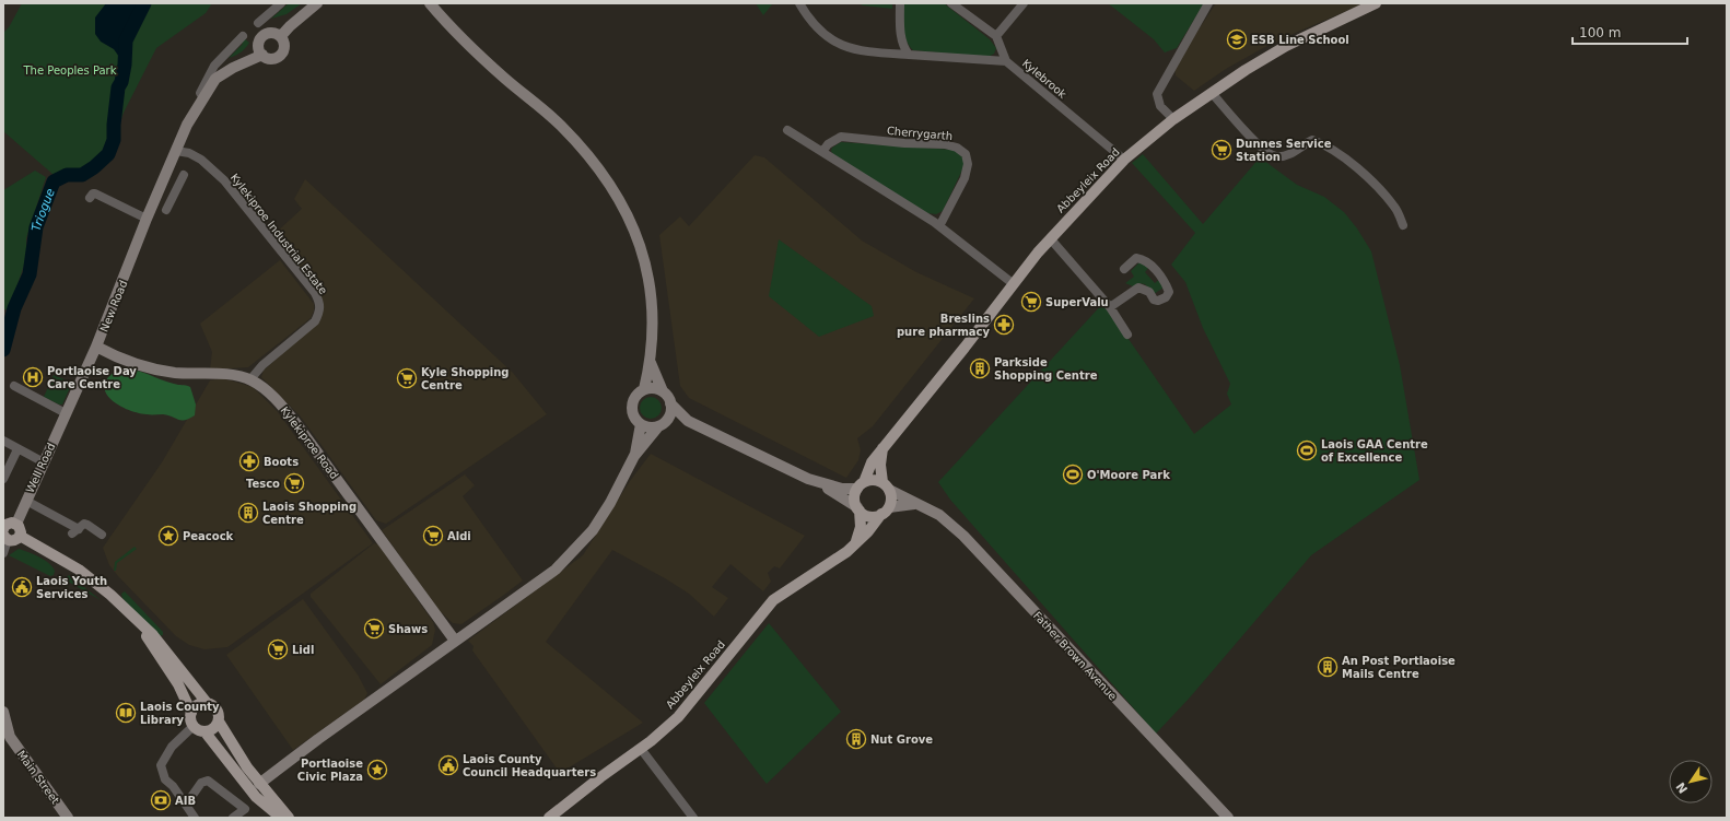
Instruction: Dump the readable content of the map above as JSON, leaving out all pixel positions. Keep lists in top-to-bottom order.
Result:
{
  "streets": {
    "main road": [
      "Abbeyleix Road",
      "New Road",
      "Kylekiproe Road",
      "Well Road",
      "Father Brown Avenue",
      "Main Street"
    ],
    "street": ["Kylebrook", "Cherrygarth", "Kylekiproe Industrial Estate"]
  },
  "crossings": [
    ["Kylebrook", "Abbeyleix Road"],
    ["Abbeyleix Road", "Father Brown Avenue"],
    ["Kylekiproe Industrial Estate", "New Road"],
    ["Kylekiproe Industrial Estate", "Kylekiproe Road"],
    ["New Road", "Kylekiproe Road"],
    ["New Road", "Well Road"]
  ],
  "water": ["Triogue"],
  "parks": ["The Peoples Park"],
  "places": {
    "school or university": ["ESB Line School"],
    "supermarket": [
      "Dunnes Service Station",
      "SuperValu",
      "Kyle Shopping Centre",
      "Tesco",
      "Aldi",
      "Shaws",
      "Lidl"
    ],
    "pharmacy": ["Breslins pure pharmacy", "Boots"],
    "building": [
      "Parkside Shopping Centre",
      "Laois Shopping Centre",
      "An Post Portlaoise Mails Centre",
      "Nut Grove"
    ],
    "hospital": ["Portlaoise Day Care Centre"],
    "sports": ["Laois GAA Centre of Excellence", "O'Moore Park"],
    "place": ["Peacock", "Portlaoise Civic Plaza"],
    "public building": ["Laois Youth Services", "Laois County Council Headquarters"],
    "library": ["Laois County Library"],
    "bank": ["AIB"]
  },
  "scale_bar": "100 m",
  "north": "bottom left"
}
